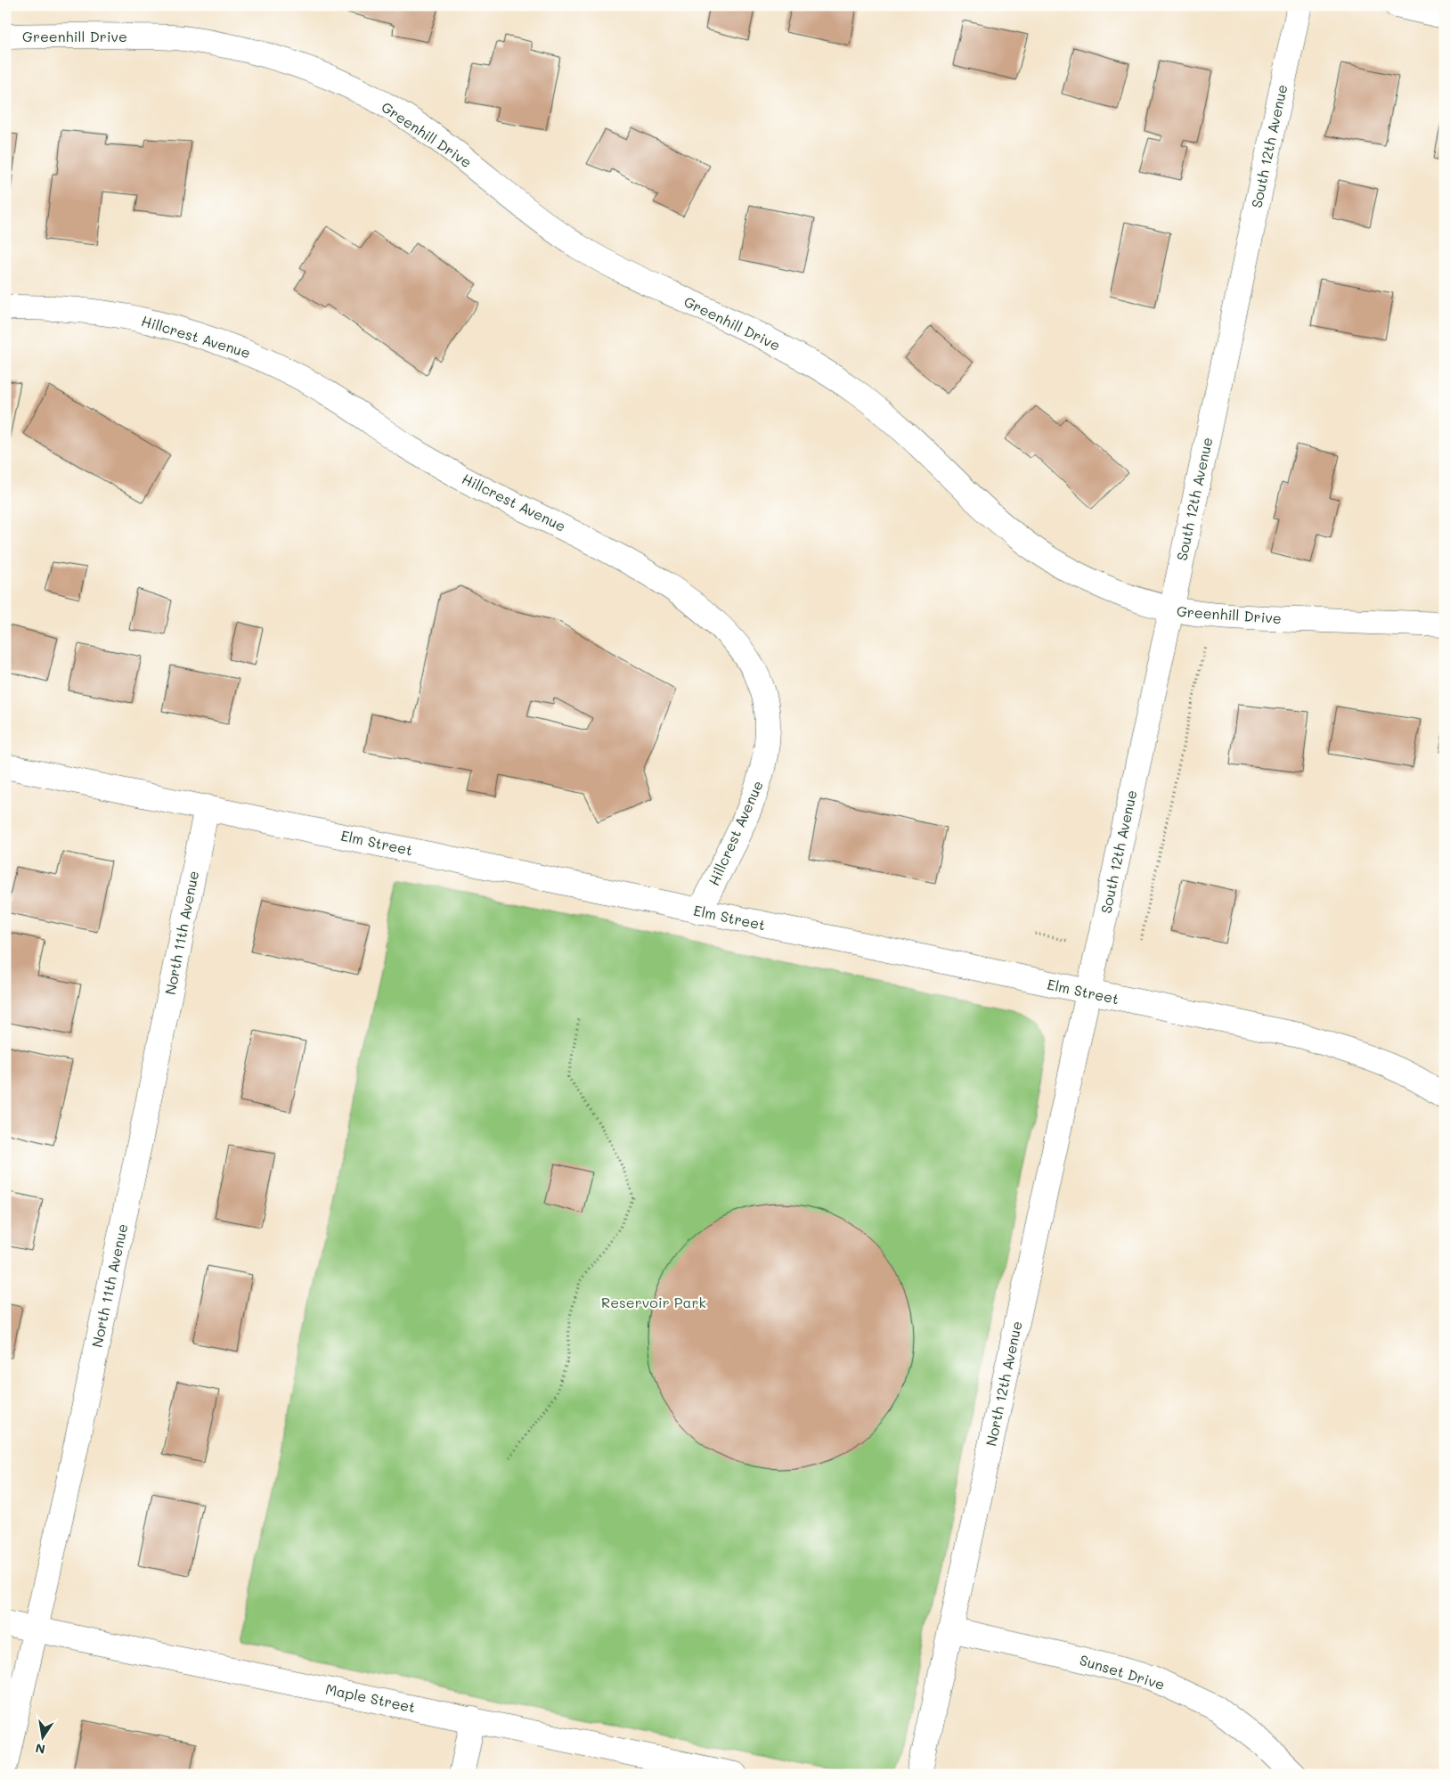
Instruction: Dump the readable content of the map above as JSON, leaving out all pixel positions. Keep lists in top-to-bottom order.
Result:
{
  "streets": {
    "street": [
      "Greenhill Drive",
      "South 12th Avenue",
      "Hillcrest Avenue",
      "Elm Street",
      "North 11th Avenue",
      "North 12th Avenue",
      "Sunset Drive",
      "Maple Street"
    ]
  },
  "crossings": [
    ["Greenhill Drive", "South 12th Avenue"],
    ["South 12th Avenue", "Elm Street"],
    ["South 12th Avenue", "North 12th Avenue"],
    ["Hillcrest Avenue", "Elm Street"],
    ["Elm Street", "North 11th Avenue"],
    ["Elm Street", "North 12th Avenue"],
    ["North 11th Avenue", "Maple Street"],
    ["North 12th Avenue", "Sunset Drive"]
  ],
  "parks": ["Reservoir Park"],
  "north": "bottom"
}
